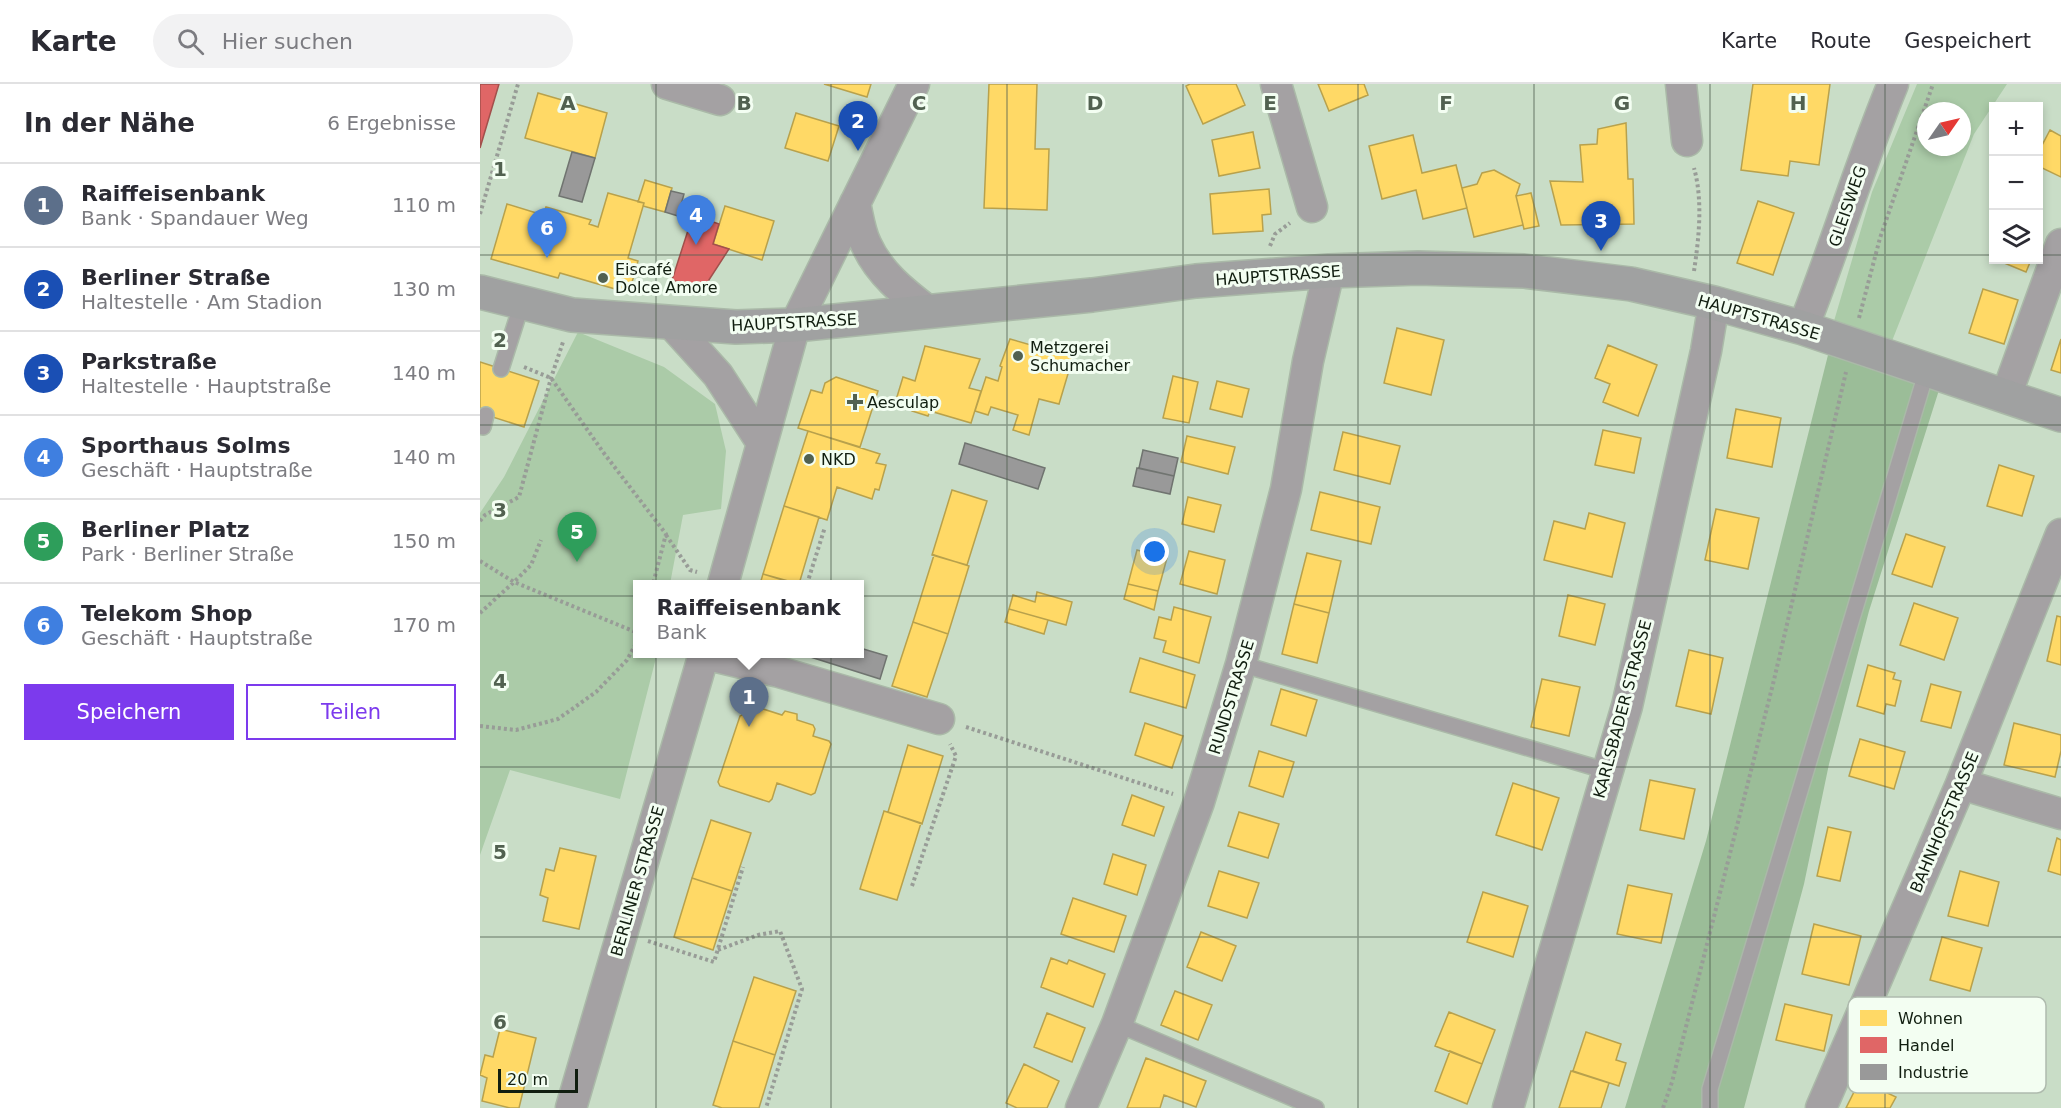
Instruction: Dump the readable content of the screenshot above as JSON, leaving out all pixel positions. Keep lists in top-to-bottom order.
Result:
{
  "streets": {
    "main road": ["HAUPTSTRASSE"],
    "street": [
      "GLEISWEG",
      "RUNDSTRASSE",
      "KARLSBADER STRASSE",
      "BAHNHOFSTRASSE",
      "BERLINER STRASSE"
    ]
  },
  "crossings": [
    ["GLEISWEG", "HAUPTSTRASSE"],
    ["HAUPTSTRASSE", "RUNDSTRASSE"],
    ["HAUPTSTRASSE", "KARLSBADER STRASSE"]
  ],
  "places": {
    "other": ["Eiscafé Dolce Amore", "Metzgerei Schumacher", "NKD"],
    "health": ["Aesculap"]
  },
  "legend": ["Wohnen", "Handel", "Industrie"],
  "scale_bar": "20 m",
  "north": "top right",
  "page": {
    "header": "Karte",
    "search": "Hier suchen",
    "nav": ["Karte", "Route", "Gespeichert"],
    "heading": ["In der Nähe", "6 Ergebnisse"],
    "pins": [
      "2",
      "4",
      "3",
      "6",
      "5",
      "1"
    ],
    "map_buttons": ["+", "−"],
    "list": [
      {
        "mark": "1",
        "name": "Raiffeisenbank",
        "note": "Bank · Spandauer Weg",
        "value": "110 m"
      },
      {
        "mark": "2",
        "name": "Berliner Straße",
        "note": "Haltestelle · Am Stadion",
        "value": "130 m"
      },
      {
        "mark": "3",
        "name": "Parkstraße",
        "note": "Haltestelle · Hauptstraße",
        "value": "140 m"
      },
      {
        "mark": "4",
        "name": "Sporthaus Solms",
        "note": "Geschäft · Hauptstraße",
        "value": "140 m"
      },
      {
        "mark": "5",
        "name": "Berliner Platz",
        "note": "Park · Berliner Straße",
        "value": "150 m"
      },
      {
        "mark": "6",
        "name": "Telekom Shop",
        "note": "Geschäft · Hauptstraße",
        "value": "170 m"
      }
    ],
    "popup": ["Raiffeisenbank", "Bank"],
    "buttons": ["Speichern", "Teilen"],
    "scale": "20 m"
  },
  "grid": {
    "columns": [
      "A",
      "B",
      "C",
      "D",
      "E",
      "F",
      "G",
      "H"
    ],
    "rows": [
      "1",
      "2",
      "3",
      "4",
      "5",
      "6"
    ]
  }
}
